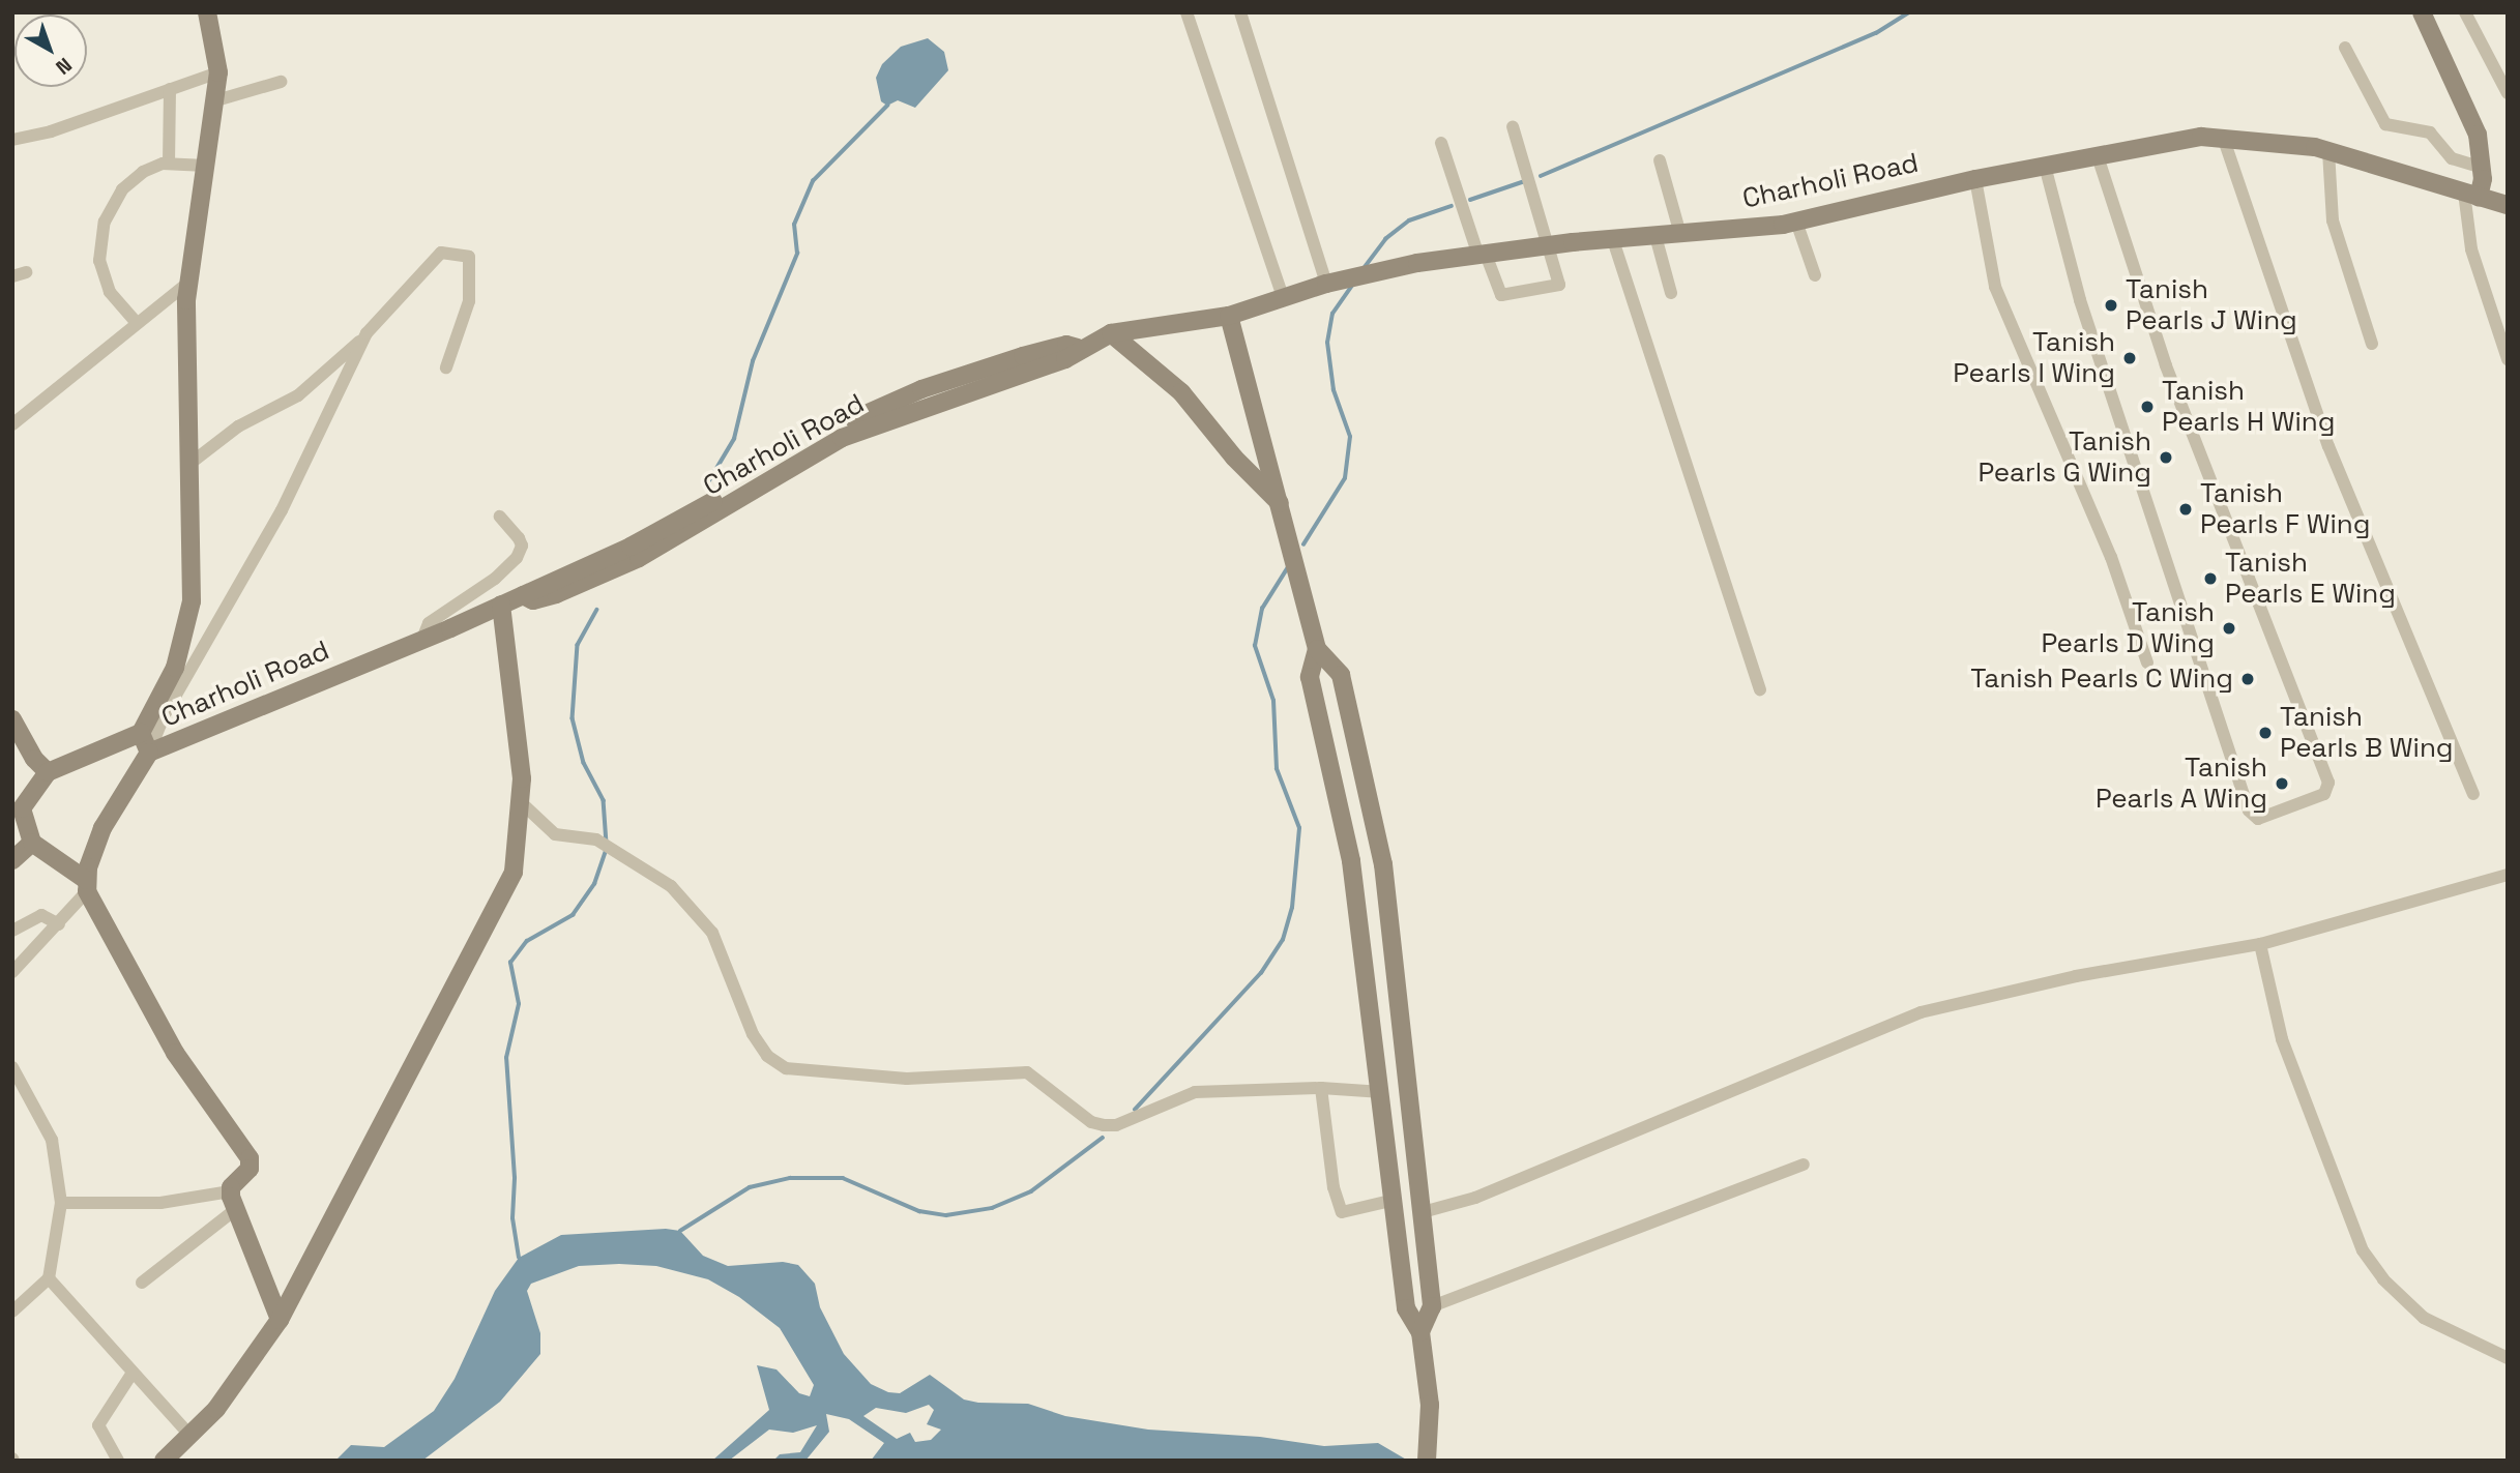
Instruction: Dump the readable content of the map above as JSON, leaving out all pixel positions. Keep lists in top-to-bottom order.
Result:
{
  "streets": {
    "street": ["Charholi Road"]
  },
  "places": [
    "Tanish Pearls J Wing",
    "Tanish Pearls I Wing",
    "Tanish Pearls H Wing",
    "Tanish Pearls G Wing",
    "Tanish Pearls F Wing",
    "Tanish Pearls E Wing",
    "Tanish Pearls D Wing",
    "Tanish Pearls C Wing",
    "Tanish Pearls B Wing",
    "Tanish Pearls A Wing"
  ],
  "north": "bottom right"
}
